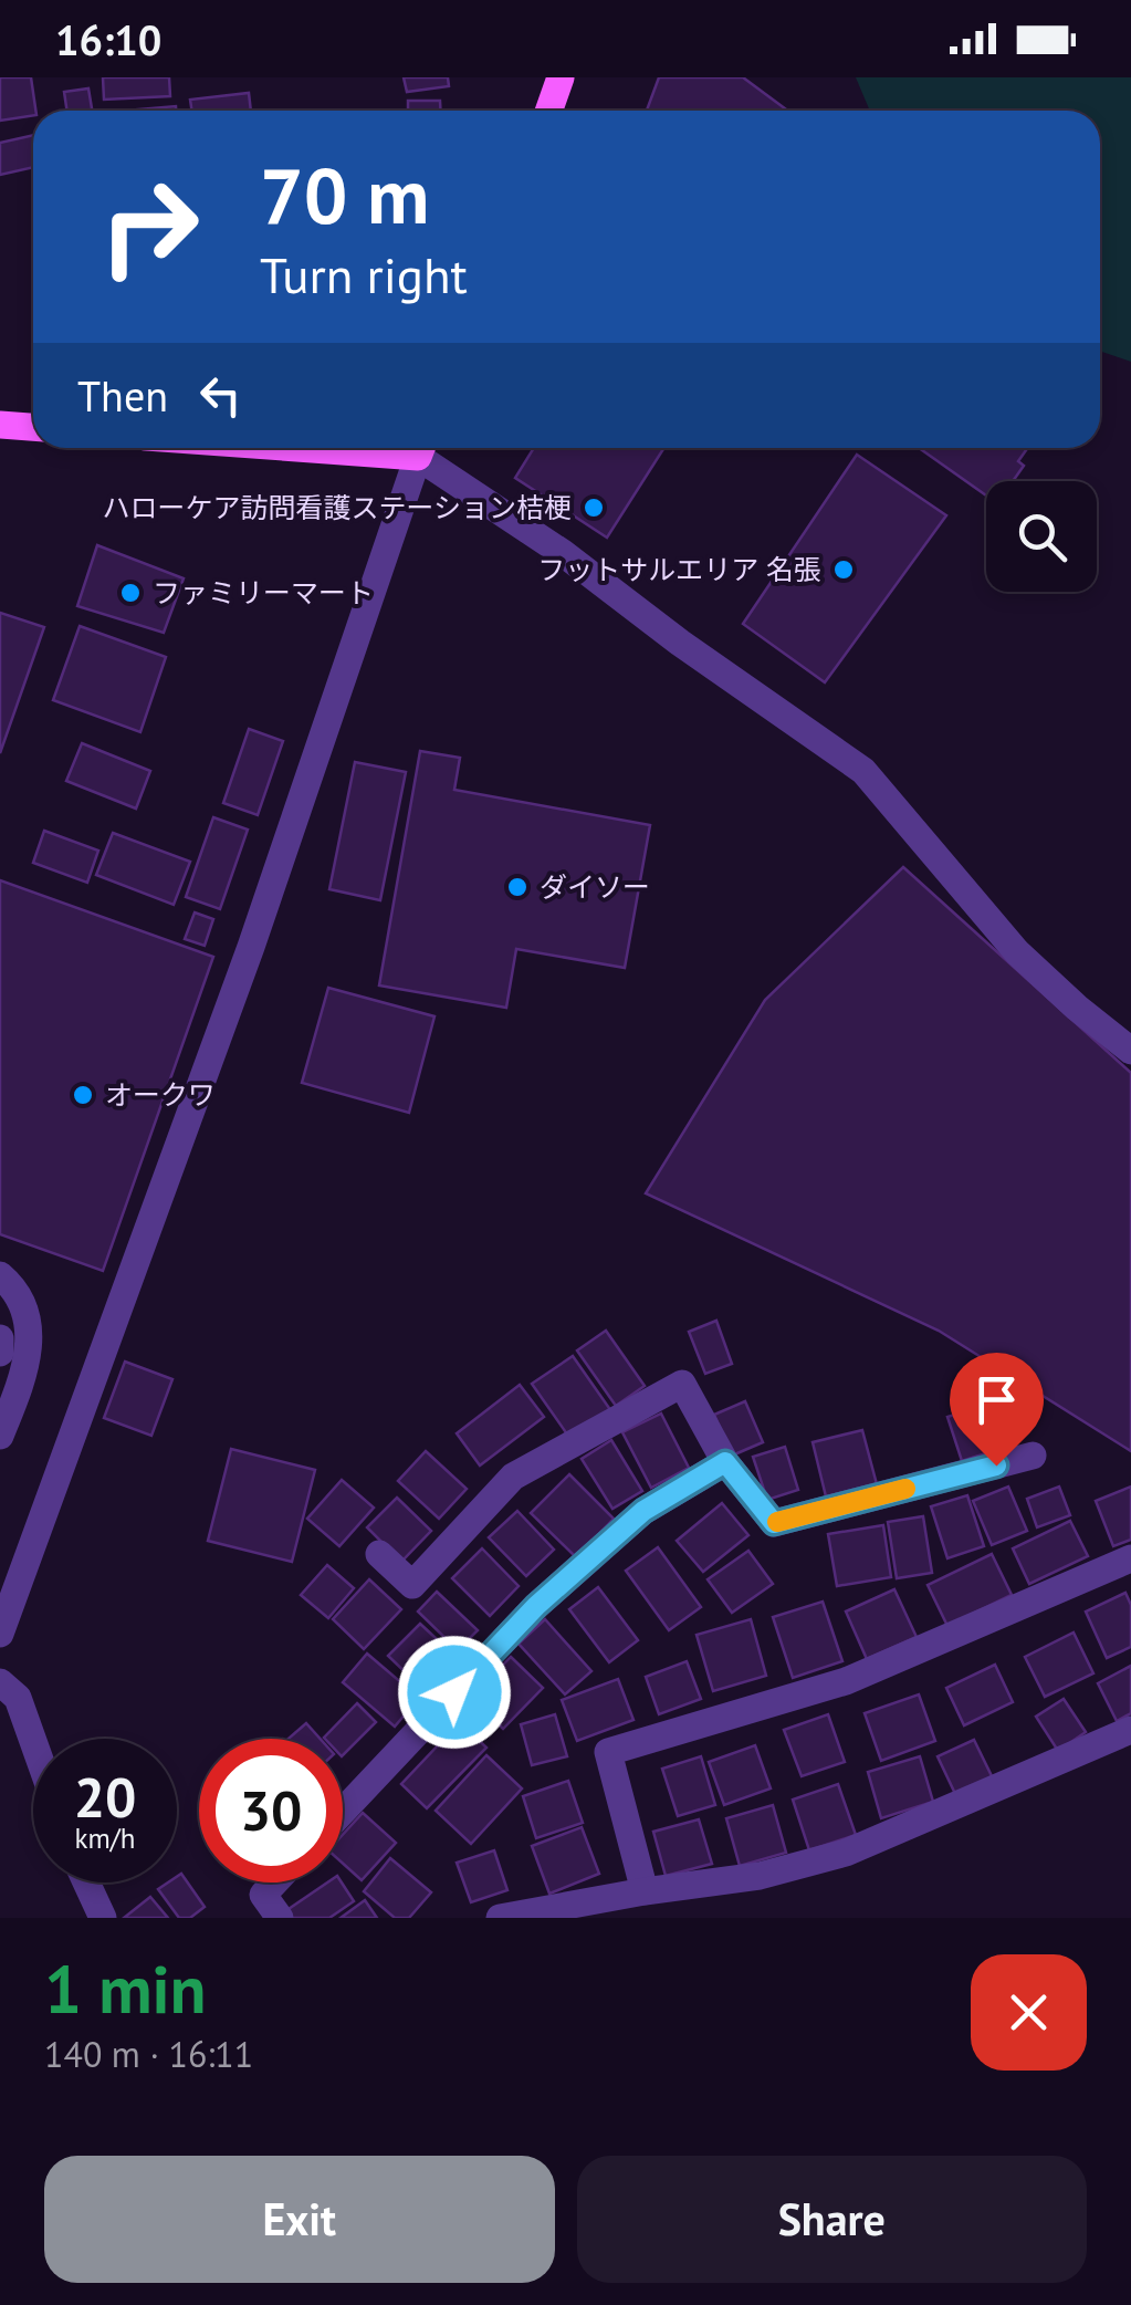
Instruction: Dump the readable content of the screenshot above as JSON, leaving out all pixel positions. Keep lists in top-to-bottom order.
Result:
{
  "places": [
    "ハローケア訪問看護ステーション桔梗",
    "フットサルエリア 名張",
    "ファミリーマート",
    "ダイソー",
    "オークワ"
  ],
  "page": {
    "status": "16:10",
    "turn": ["70 m", "Turn right"],
    "then": "Then",
    "speed": "20 km/h",
    "limit": "30",
    "heading": ["1 min", "140 m · 16:11"],
    "buttons": ["Exit", "Share"]
  }
}
